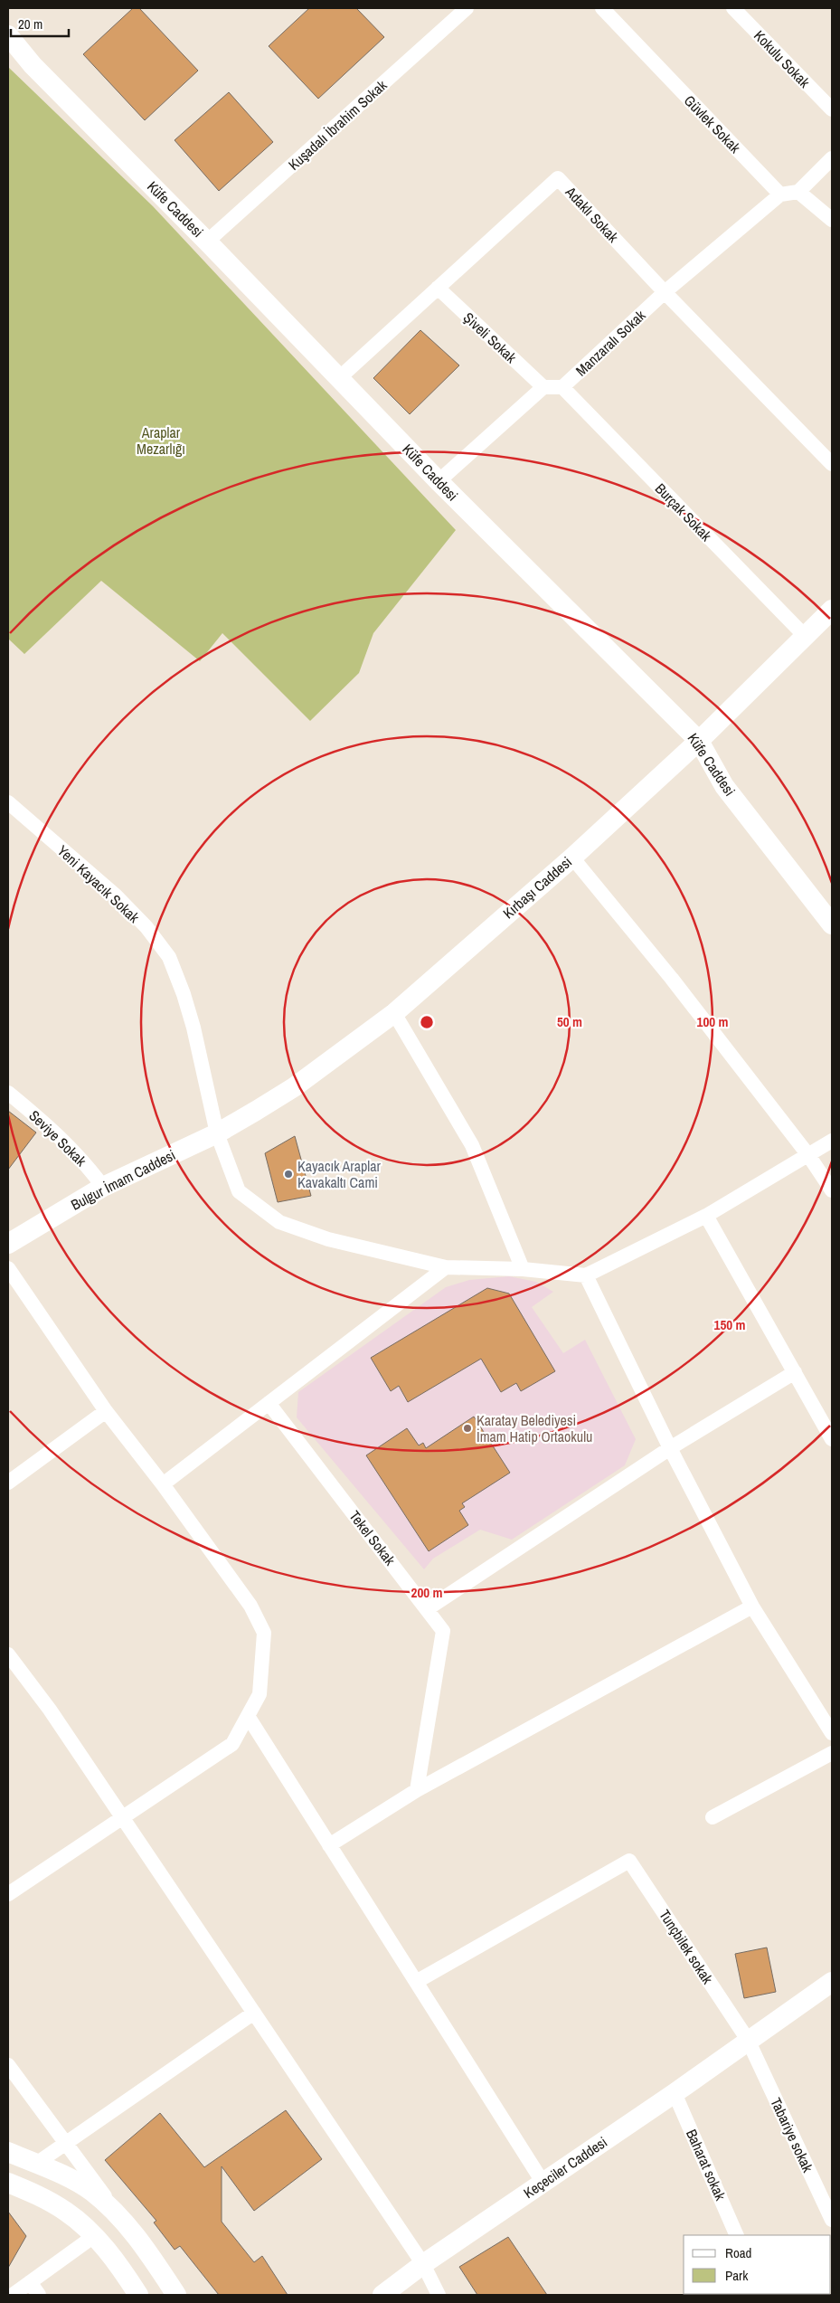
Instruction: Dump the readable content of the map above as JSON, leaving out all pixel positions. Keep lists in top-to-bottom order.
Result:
{
  "streets": {
    "street": [
      "Kokulu Sokak",
      "Güvlek Sokak",
      "Kuşadalı İbrahim Sokak",
      "Küfe Caddesi",
      "Adaklı Sokak",
      "Şiveli Sokak",
      "Manzaralı Sokak",
      "Burçak Sokak",
      "Yeni Kayacık Sokak",
      "Kırbaşı Caddesi",
      "Seviye Sokak",
      "Bulgur İmam Caddesi",
      "Tekel Sokak",
      "Tunçbilek sokak",
      "Tabariye sokak",
      "Baharat sokak",
      "Keçeciler Caddesi"
    ]
  },
  "crossings": [
    ["Güvlek Sokak", "Manzaralı Sokak"],
    ["Kuşadalı İbrahim Sokak", "Küfe Caddesi"],
    ["Küfe Caddesi", "Adaklı Sokak"],
    ["Küfe Caddesi", "Kırbaşı Caddesi"],
    ["Adaklı Sokak", "Şiveli Sokak"],
    ["Adaklı Sokak", "Manzaralı Sokak"],
    ["Şiveli Sokak", "Manzaralı Sokak"],
    ["Manzaralı Sokak", "Burçak Sokak"],
    ["Burçak Sokak", "Kırbaşı Caddesi"],
    ["Yeni Kayacık Sokak", "Kırbaşı Caddesi"],
    ["Yeni Kayacık Sokak", "Bulgur İmam Caddesi"],
    ["Kırbaşı Caddesi", "Bulgur İmam Caddesi"],
    ["Seviye Sokak", "Bulgur İmam Caddesi"],
    ["Tunçbilek sokak", "Tabariye sokak"],
    ["Tunçbilek sokak", "Keçeciler Caddesi"],
    ["Tabariye sokak", "Keçeciler Caddesi"],
    ["Baharat sokak", "Keçeciler Caddesi"]
  ],
  "parks": ["Araplar Mezarlığı"],
  "places": ["Kayacık Araplar Kavakaltı Cami", "Karatay Belediyesi İmam Hatip Ortaokulu"],
  "legend": ["Road", "Park"],
  "scale_bar": "20 m",
  "rings": [
    "50 m",
    "100 m",
    "150 m",
    "200 m"
  ]
}
